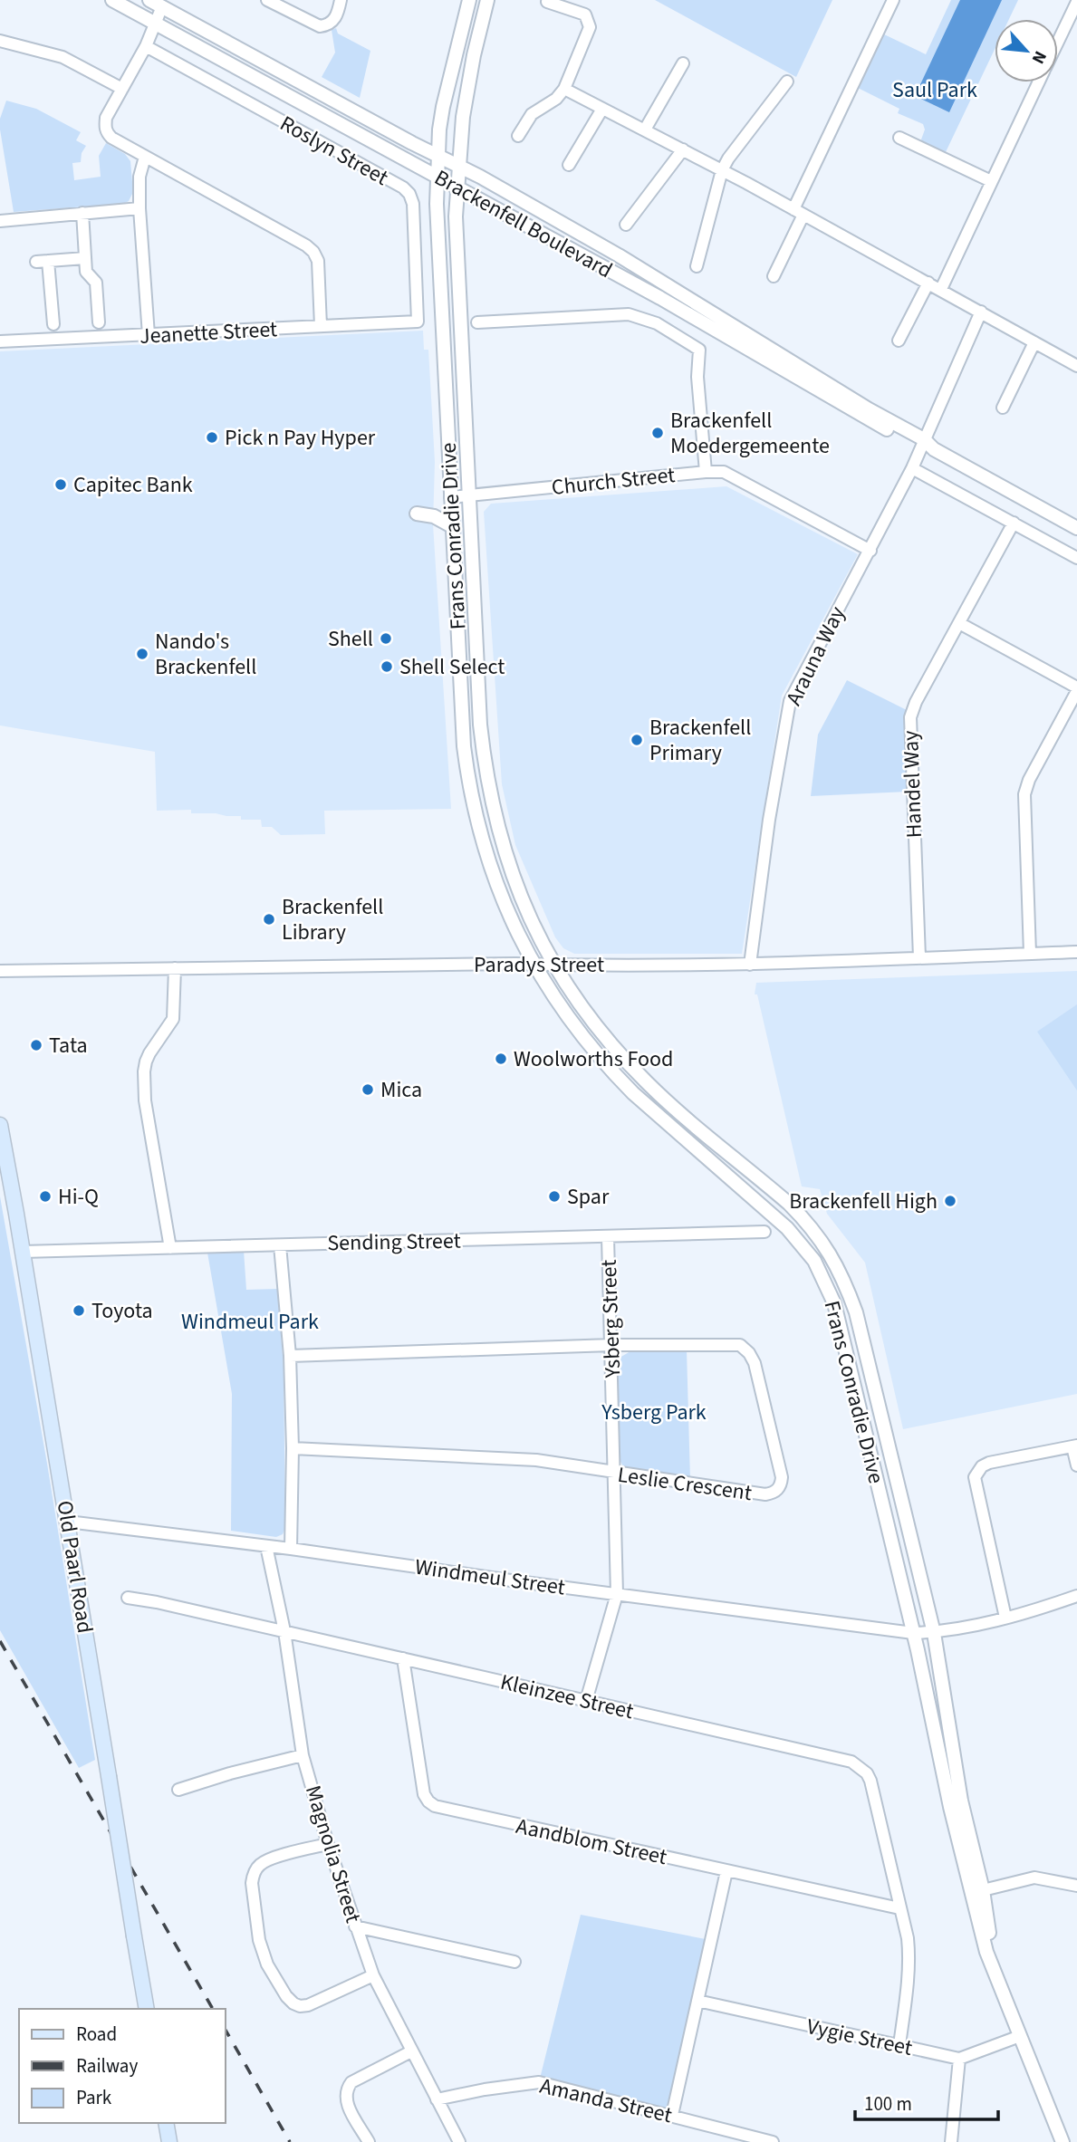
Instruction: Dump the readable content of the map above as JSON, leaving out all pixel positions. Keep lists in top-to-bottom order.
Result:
{
  "streets": {
    "main road": ["Old Paarl Road"],
    "street": [
      "Roslyn Street",
      "Brackenfell Boulevard",
      "Jeanette Street",
      "Church Street",
      "Frans Conradie Drive",
      "Arauna Way",
      "Handel Way",
      "Paradys Street",
      "Sending Street",
      "Ysberg Street",
      "Leslie Crescent",
      "Windmeul Street",
      "Kleinzee Street",
      "Aandblom Street",
      "Magnolia Street",
      "Vygie Street",
      "Amanda Street"
    ]
  },
  "crossings": [
    ["Roslyn Street", "Jeanette Street"],
    ["Brackenfell Boulevard", "Frans Conradie Drive"],
    ["Brackenfell Boulevard", "Arauna Way"],
    ["Church Street", "Frans Conradie Drive"],
    ["Church Street", "Arauna Way"],
    ["Frans Conradie Drive", "Paradys Street"],
    ["Frans Conradie Drive", "Windmeul Street"],
    ["Arauna Way", "Paradys Street"],
    ["Handel Way", "Paradys Street"],
    ["Sending Street", "Ysberg Street"],
    ["Sending Street", "Old Paarl Road"],
    ["Ysberg Street", "Leslie Crescent"],
    ["Ysberg Street", "Windmeul Street"],
    ["Ysberg Street", "Kleinzee Street"],
    ["Old Paarl Road", "Windmeul Street"],
    ["Windmeul Street", "Magnolia Street"],
    ["Kleinzee Street", "Aandblom Street"],
    ["Kleinzee Street", "Magnolia Street"],
    ["Kleinzee Street", "Vygie Street"],
    ["Magnolia Street", "Amanda Street"]
  ],
  "parks": ["Saul Park", "Windmeul Park", "Ysberg Park"],
  "places": [
    "Brackenfell Moedergemeente",
    "Pick n Pay Hyper",
    "Capitec Bank",
    "Shell",
    "Nando's Brackenfell",
    "Shell Select",
    "Brackenfell Primary",
    "Brackenfell Library",
    "Tata",
    "Woolworths Food",
    "Mica",
    "Hi-Q",
    "Spar",
    "Brackenfell High",
    "Toyota"
  ],
  "legend": ["Road", "Railway", "Park"],
  "scale_bar": "100 m",
  "north": "bottom right"
}
